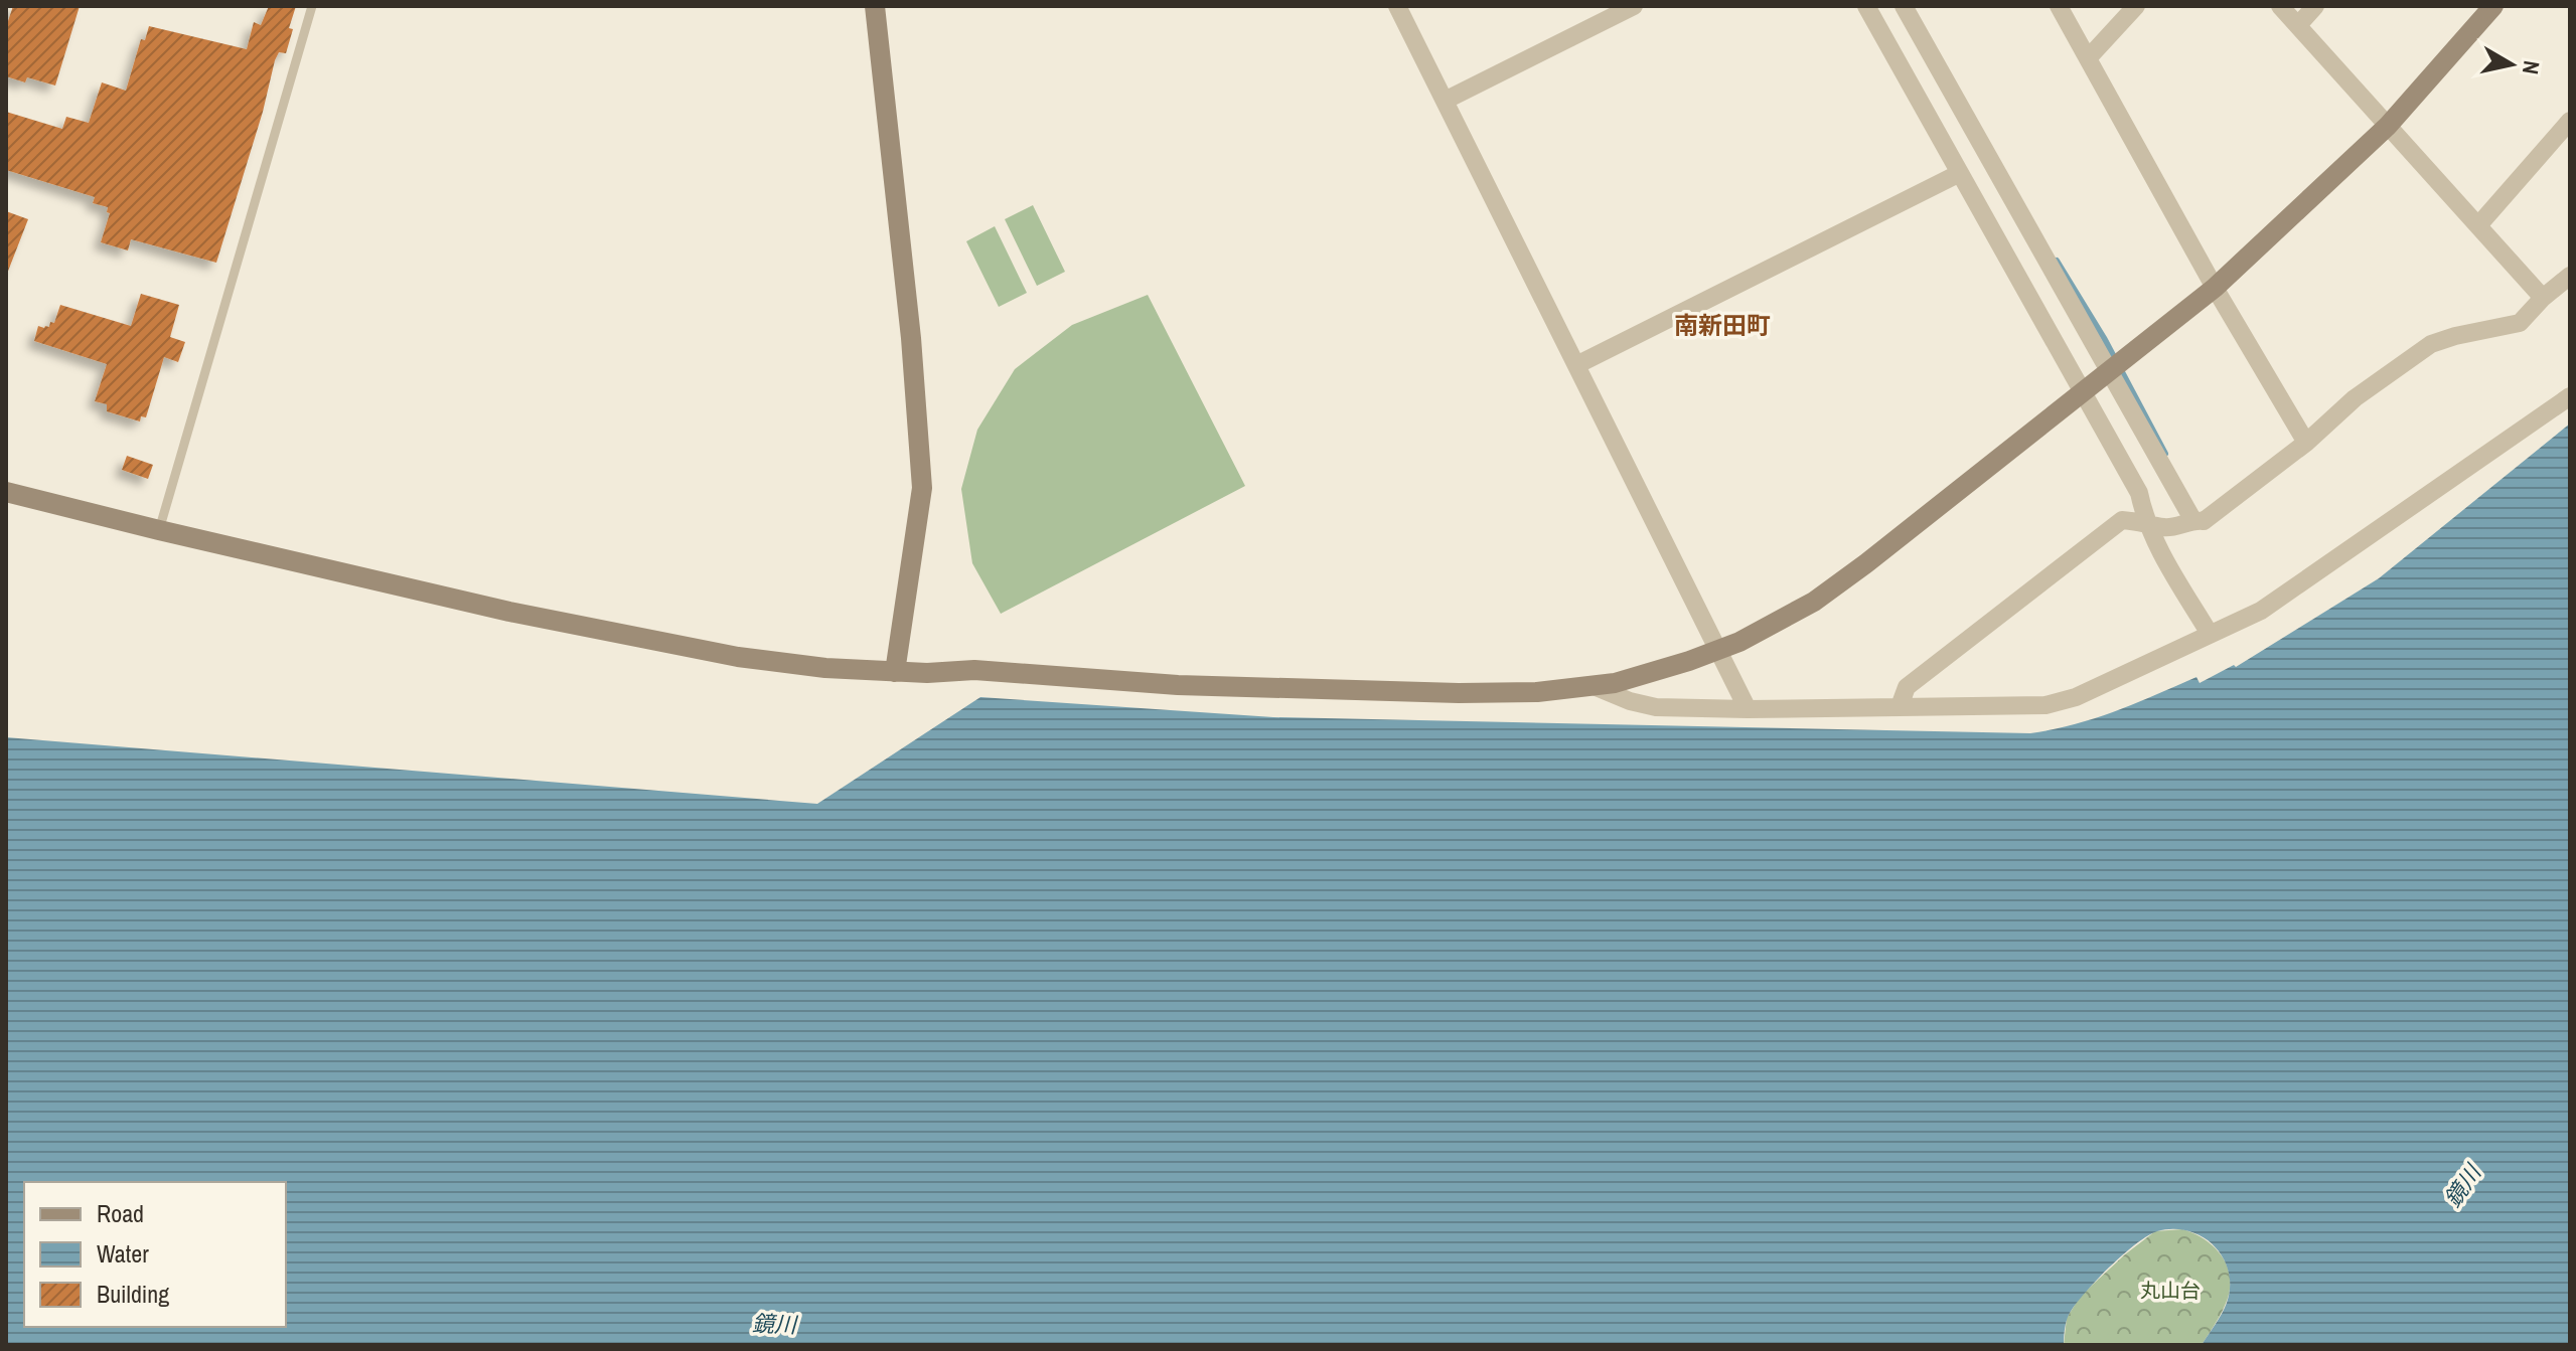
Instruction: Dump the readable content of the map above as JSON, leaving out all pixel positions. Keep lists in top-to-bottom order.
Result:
{
  "districts": ["南新田町"],
  "water": ["鏡川"],
  "parks": ["丸山台"],
  "legend": ["Road", "Water", "Building"],
  "north": "right"
}
